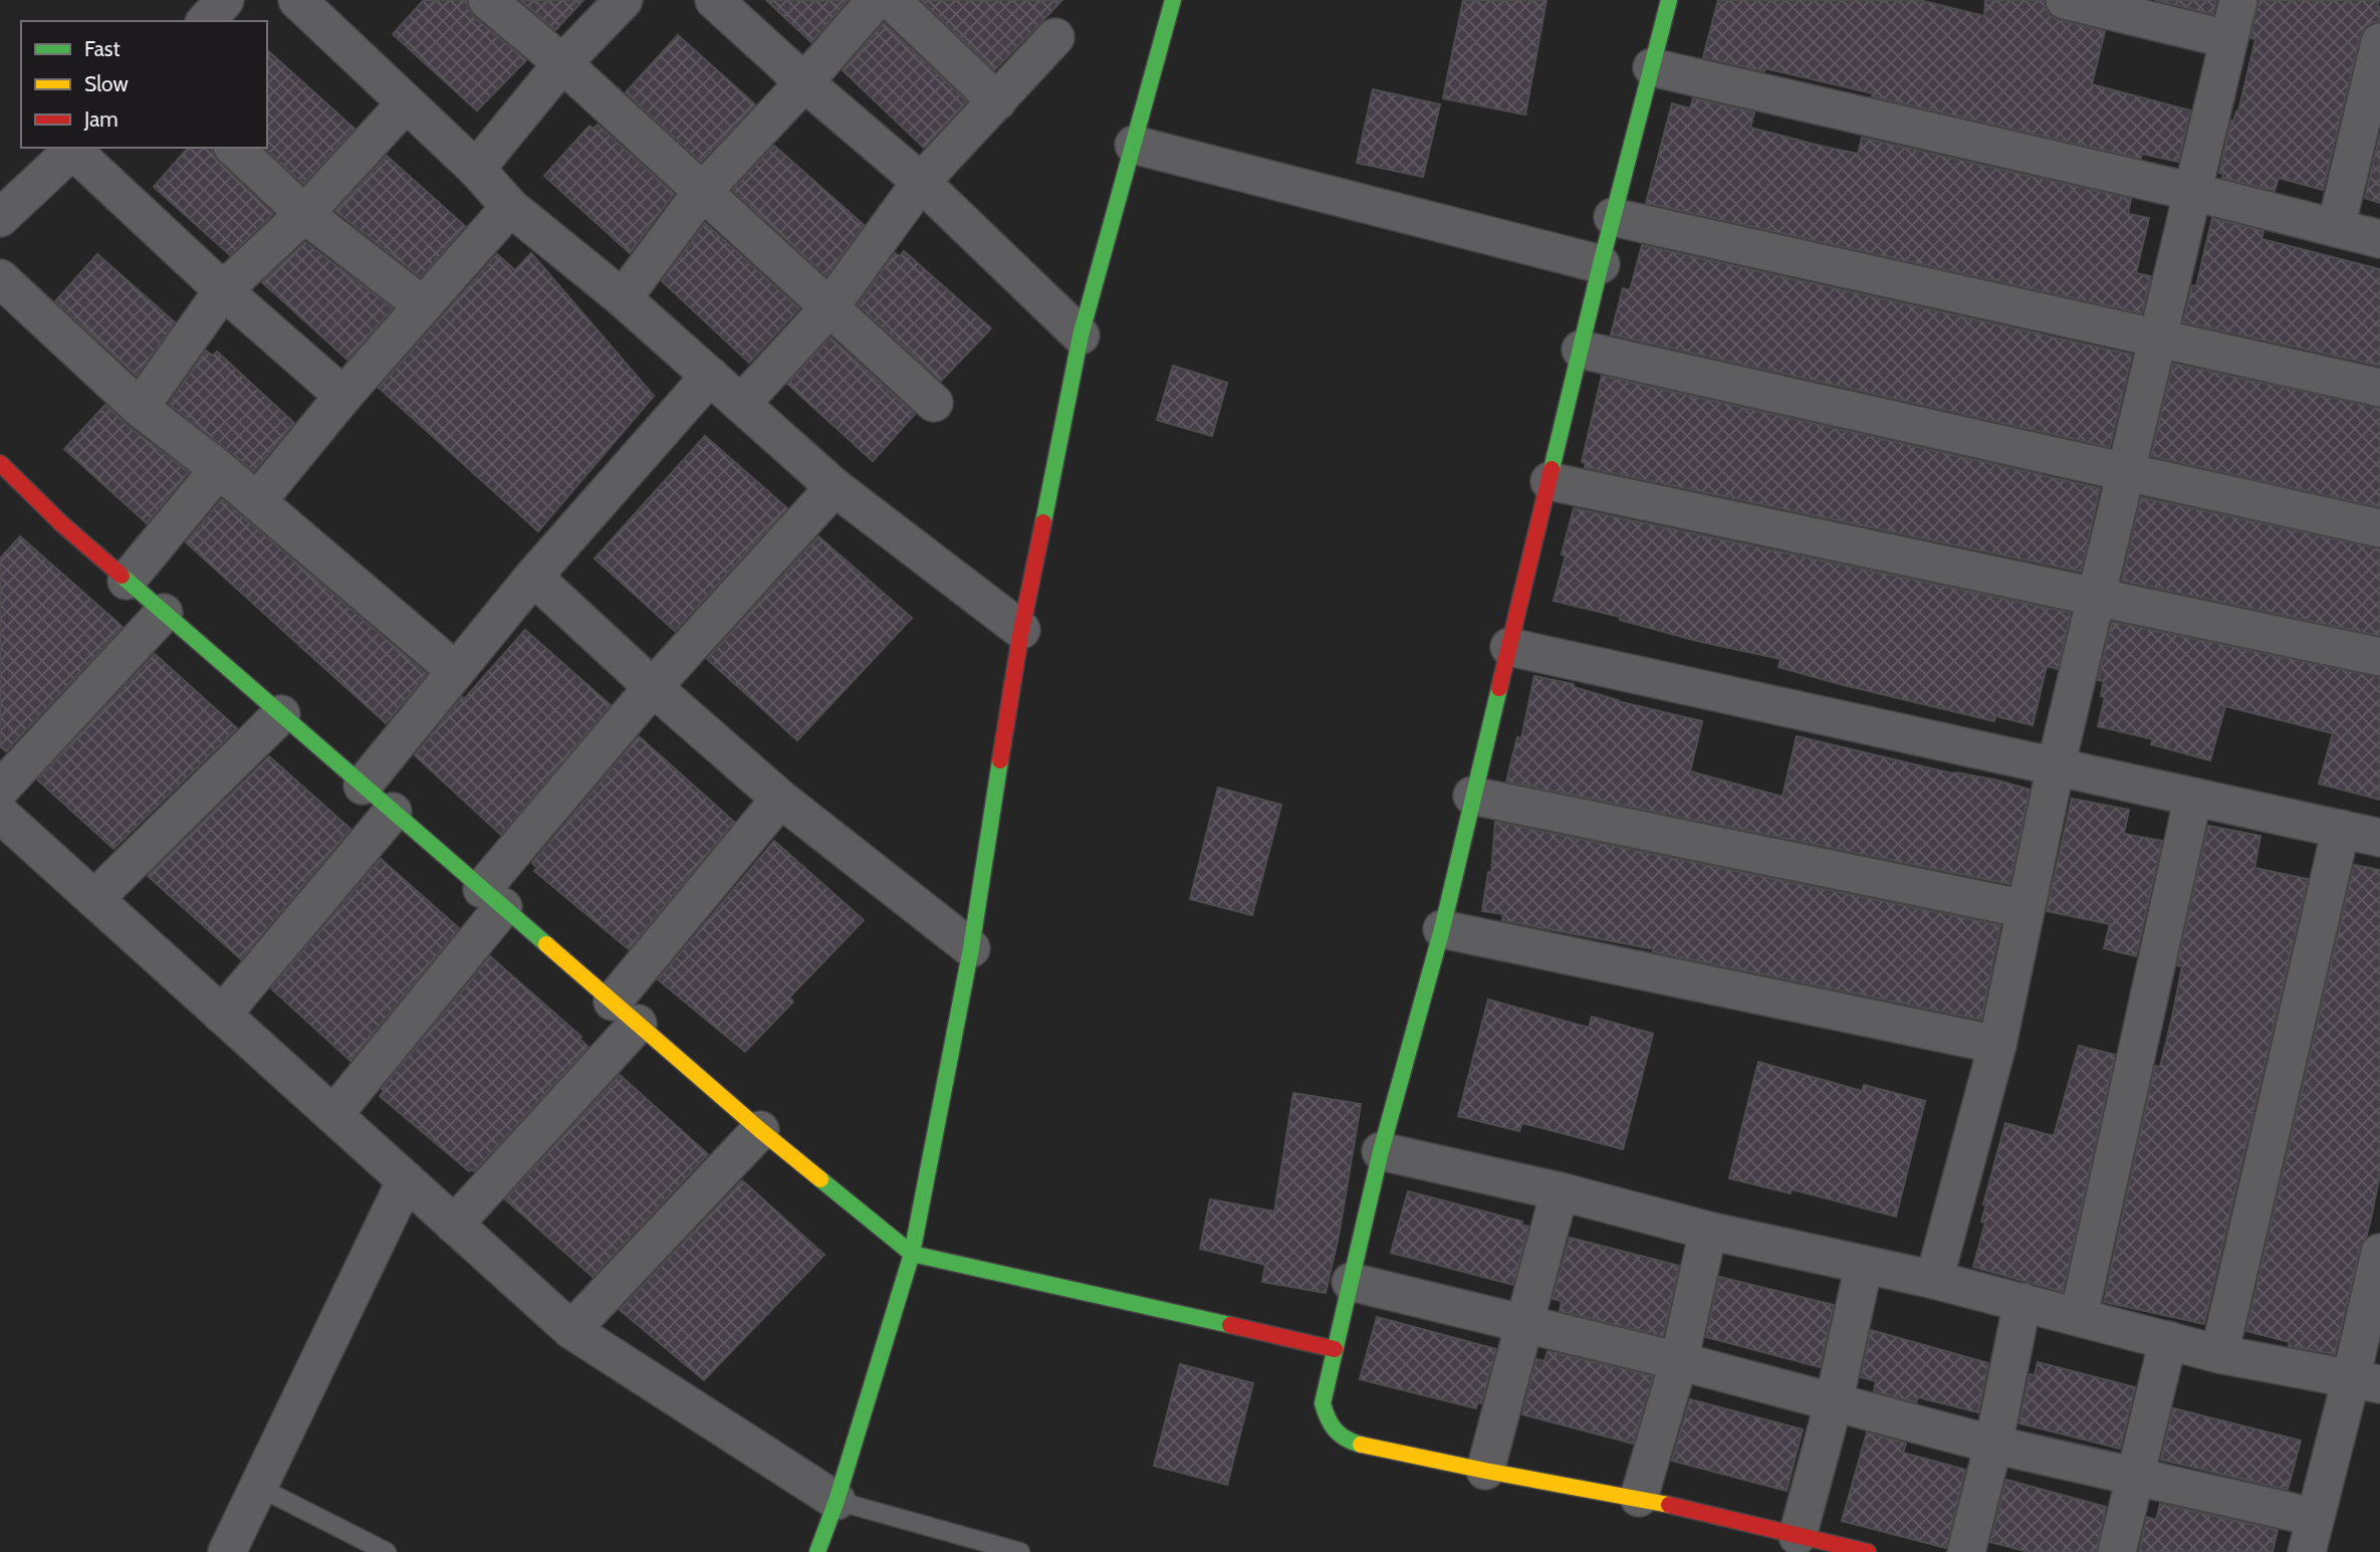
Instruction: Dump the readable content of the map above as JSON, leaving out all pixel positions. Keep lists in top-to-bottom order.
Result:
{
  "legend": ["Fast", "Slow", "Jam"]
}
